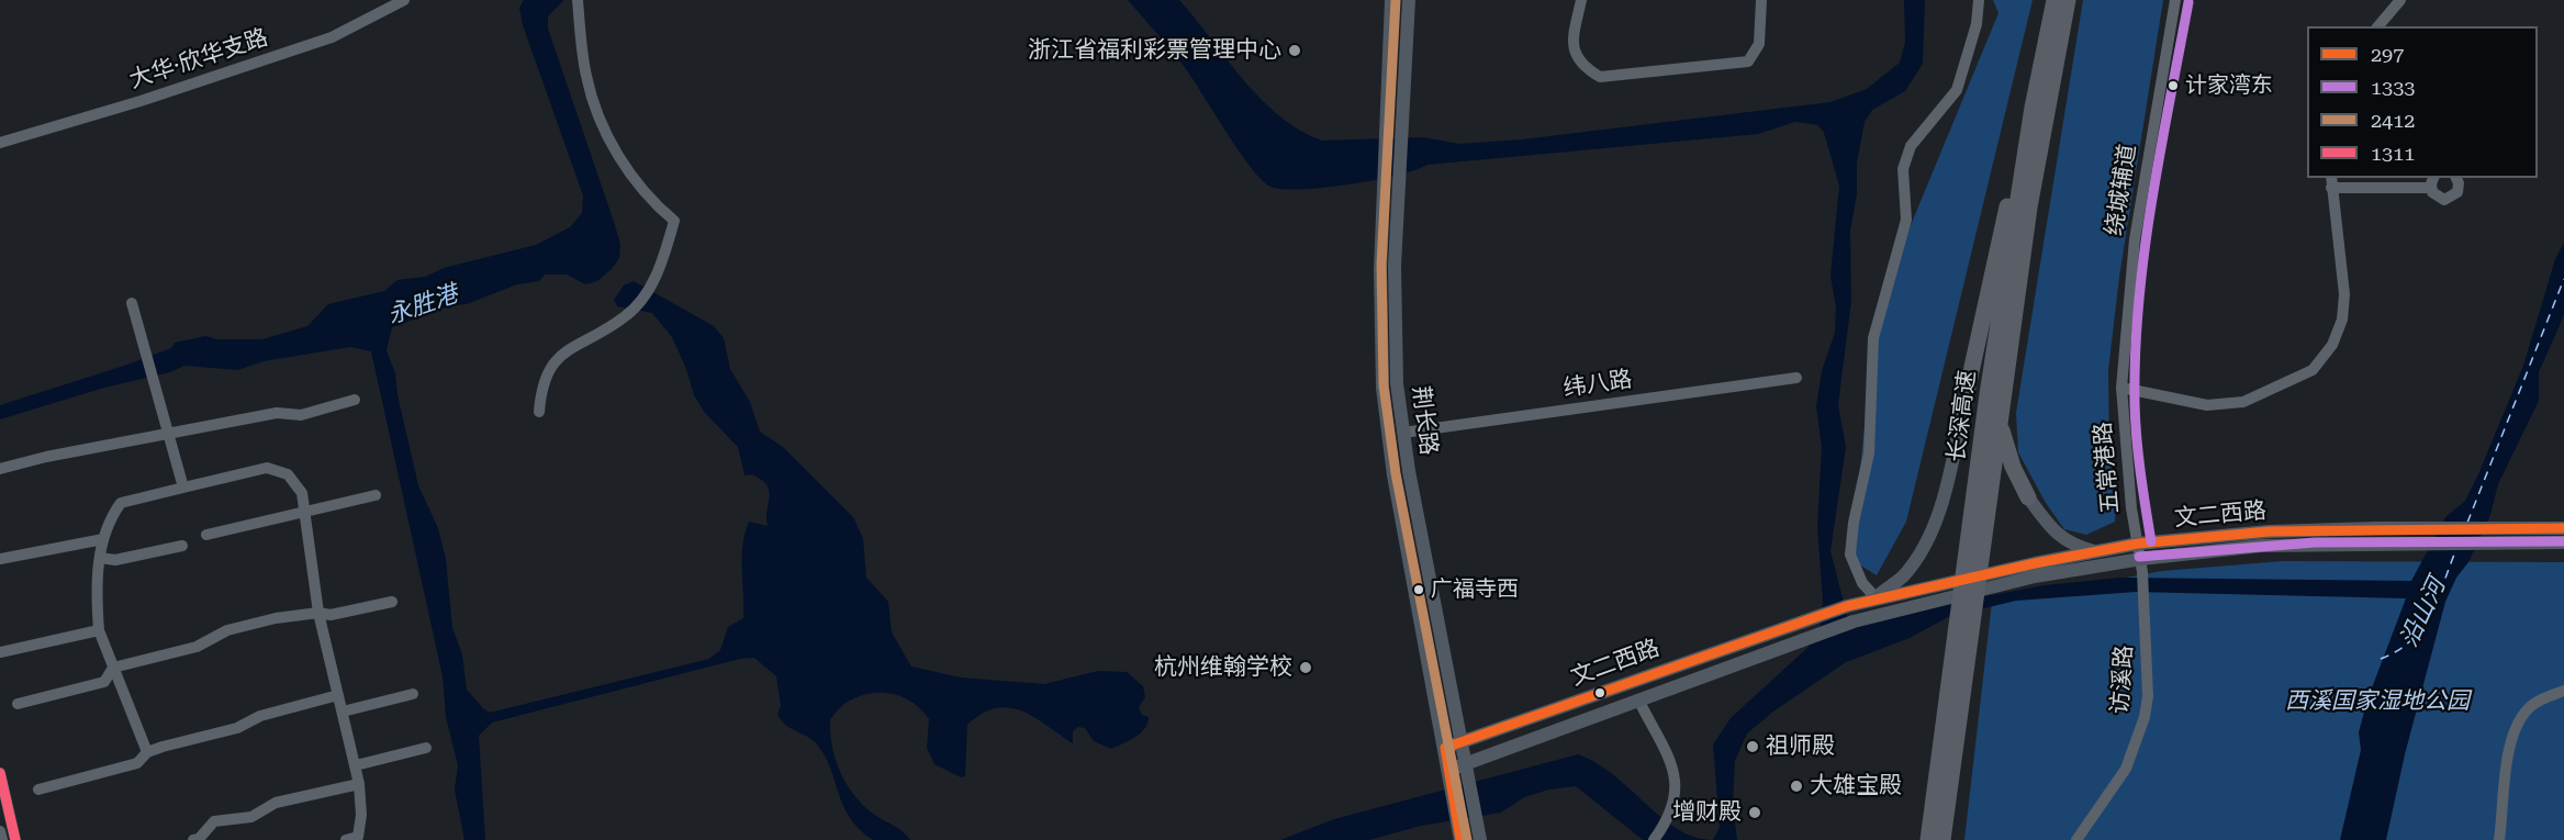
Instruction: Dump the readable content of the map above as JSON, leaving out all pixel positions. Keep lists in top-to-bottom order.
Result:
{
  "streets": {
    "highway": ["长深高速"],
    "main road": ["荆长路", "文二西路"],
    "street": [
      "大华·欣华支路",
      "绕城辅道",
      "纬八路",
      "五常港路",
      "访溪路"
    ]
  },
  "crossings": [
    ["绕城辅道", "五常港路"],
    ["纬八路", "荆长路"],
    ["荆长路", "文二西路"],
    ["五常港路", "文二西路"],
    ["五常港路", "访溪路"],
    ["文二西路", "访溪路"]
  ],
  "water": ["永胜港", "沿山河"],
  "parks": ["西溪国家湿地公园"],
  "places": [
    "浙江省福利彩票管理中心",
    "计家湾东",
    "广福寺西",
    "杭州维翰学校",
    "祖师殿",
    "大雄宝殿",
    "增财殿"
  ],
  "lines": [
    "transit line 2412",
    "transit line 1333",
    "transit line 297",
    "transit line 1311"
  ],
  "legend": [
    "297",
    "1333",
    "2412",
    "1311"
  ]
}
